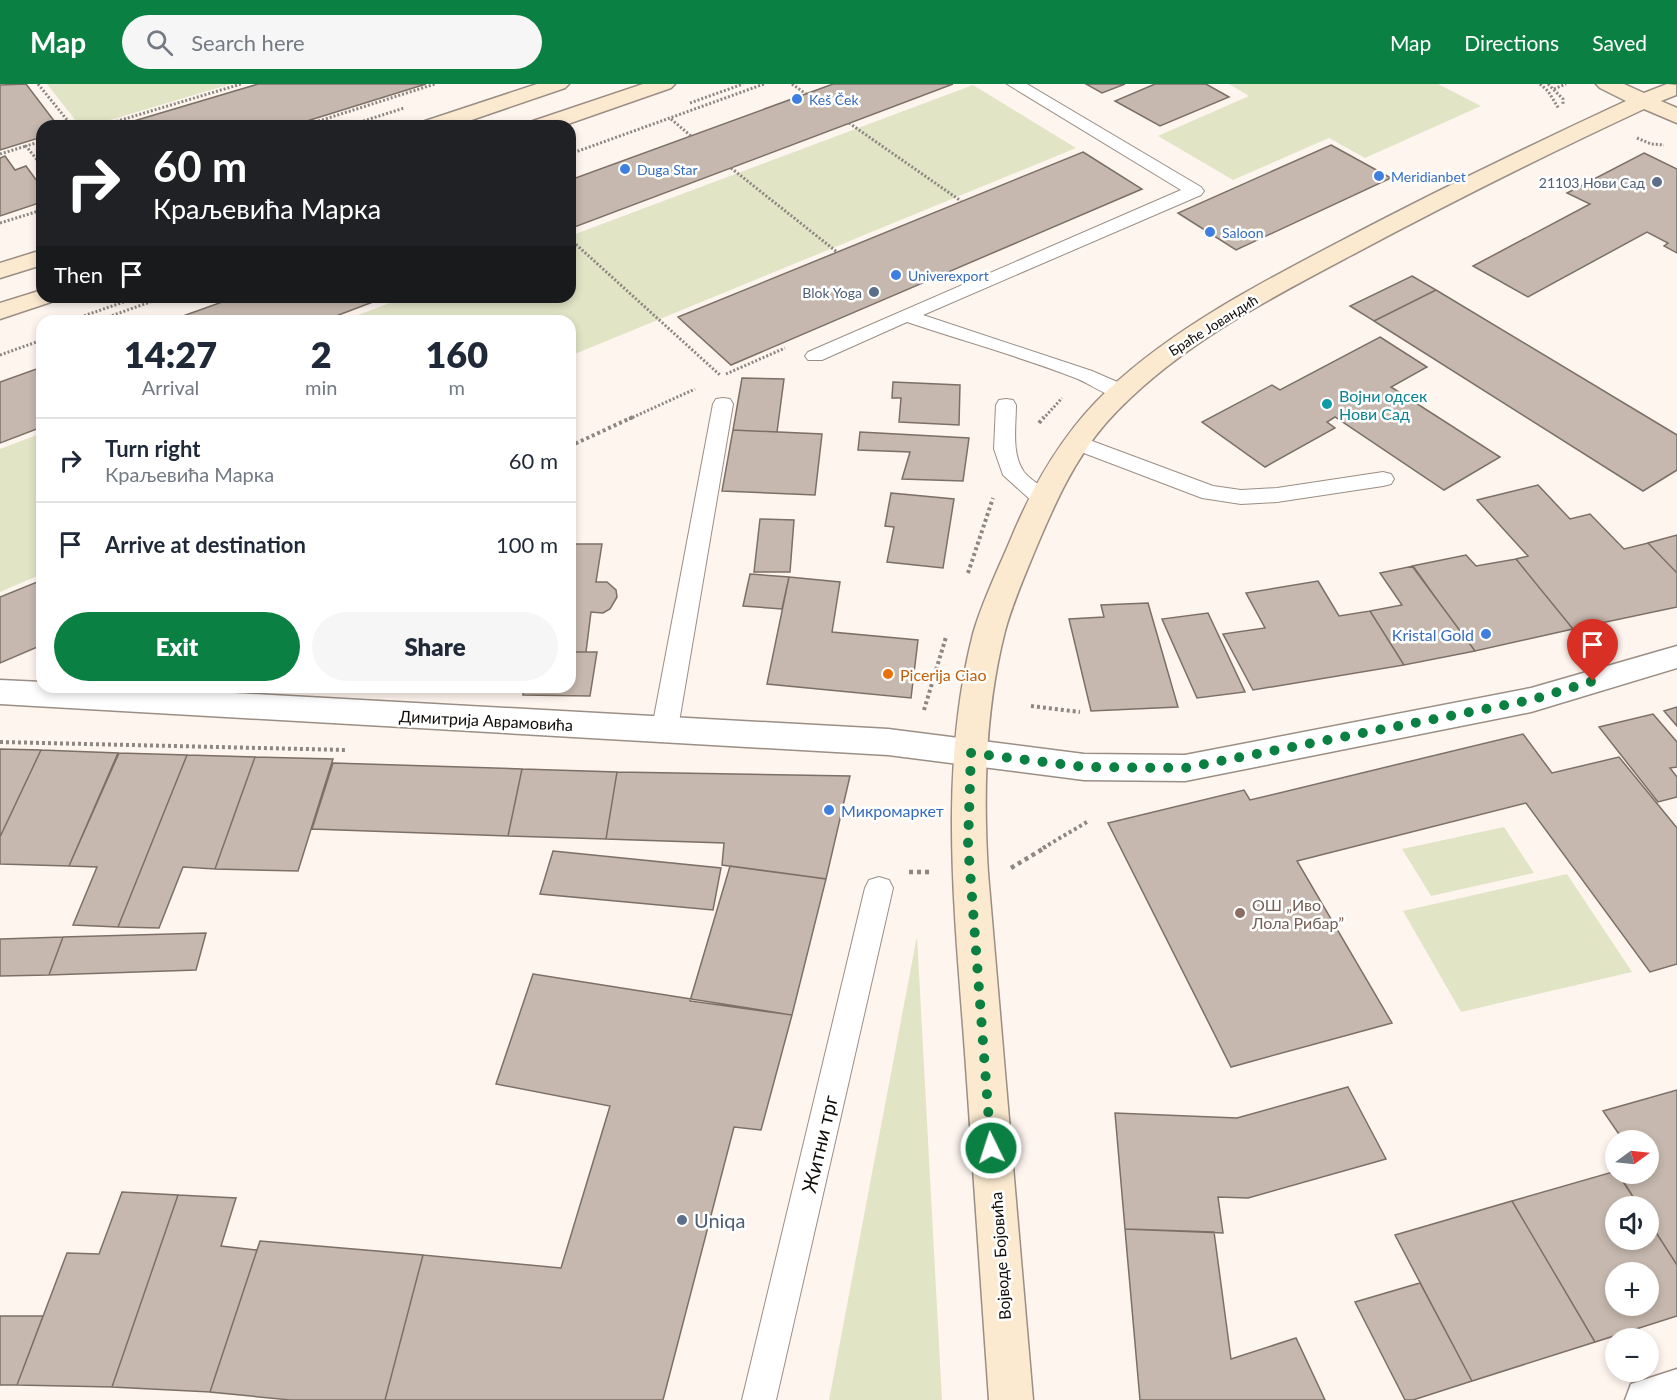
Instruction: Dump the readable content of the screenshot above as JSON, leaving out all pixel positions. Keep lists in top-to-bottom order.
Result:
{
  "streets": {
    "street": ["Браће Јовандић", "Димитрија Аврамовића", "Војводе Бојовића"],
    "lane": ["Житни трг"]
  },
  "crossings": [
    ["Браће Јовандић", "Димитрија Аврамовића"],
    ["Браће Јовандић", "Војводе Бојовића"],
    ["Димитрија Аврамовића", "Војводе Бојовића"]
  ],
  "places": [
    "Keš Ček",
    "Duga Star",
    "Meridianbet",
    "21103 Нови Сад",
    "Saloon",
    "Univerexport",
    "Blok Yoga",
    "Војни одсек Нови Сад",
    "Kristal Gold",
    "Picerija Ciao",
    "Микромаркет",
    "ОШ „Иво Лола Рибар”",
    "Uniqa"
  ],
  "north": "right",
  "page": {
    "header": "Map",
    "search": "Search here",
    "nav": ["Map", "Directions", "Saved"],
    "turn": ["60 m", "Краљевића Марка"],
    "then": "Then",
    "eta": [
      "14:27",
      "Arrival",
      "2",
      "min",
      "160",
      "m"
    ],
    "list": [
      {
        "name": "Turn right",
        "note": "Краљевића Марка",
        "value": "60 m"
      },
      {
        "name": "Arrive at destination",
        "value": "100 m"
      }
    ],
    "buttons": ["Exit", "Share"],
    "map_buttons": ["+", "−"]
  }
}
